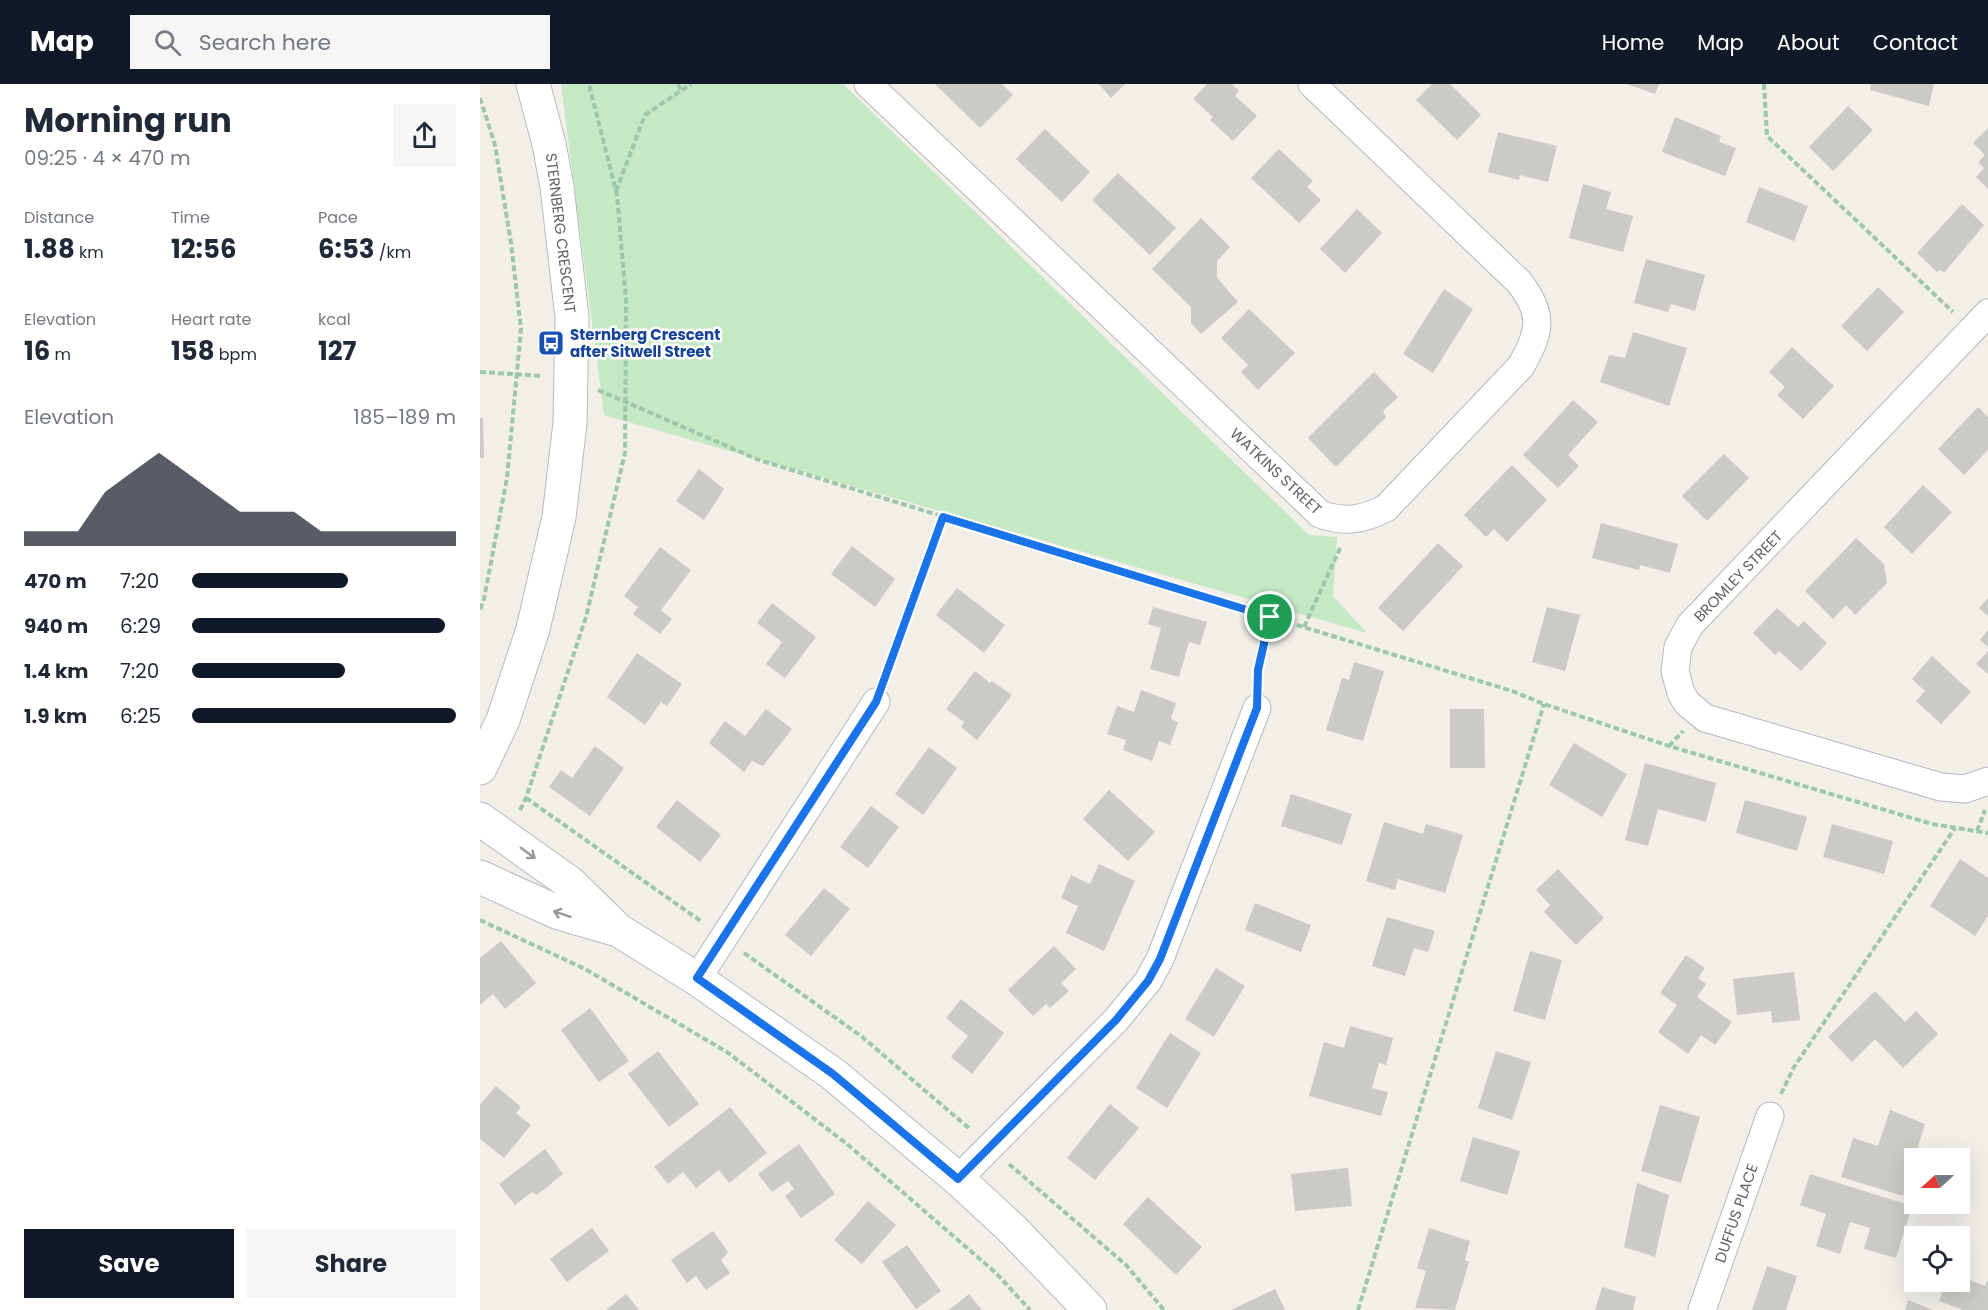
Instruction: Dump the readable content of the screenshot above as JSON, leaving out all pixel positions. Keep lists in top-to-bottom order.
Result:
{
  "streets": {
    "street": [
      "STERNBERG CRESCENT",
      "WATKINS STREET",
      "BROMLEY STREET",
      "DUFFUS PLACE"
    ]
  },
  "places": {
    "bus stop": ["Sternberg Crescent after Sitwell Street"]
  },
  "north": "left",
  "page": {
    "header": "Map",
    "search": "Search here",
    "nav": [
      "Home",
      "Map",
      "About",
      "Contact"
    ],
    "heading": ["Morning run", "09:25 · 4 × 470 m"],
    "stats": [
      ["Distance", "1.88 km"],
      ["Time", "12:56"],
      ["Pace", "6:53 /km"],
      ["Elevation", "16 m"],
      ["Heart rate", "158 bpm"],
      ["kcal", "127"]
    ],
    "chart": ["Elevation", "185–189 m"],
    "list": [
      {
        "name": "470 m",
        "note": "7:20"
      },
      {
        "name": "940 m",
        "note": "6:29"
      },
      {
        "name": "1.4 km",
        "note": "7:20"
      },
      {
        "name": "1.9 km",
        "note": "6:25"
      }
    ],
    "buttons": ["Save", "Share"]
  }
}
